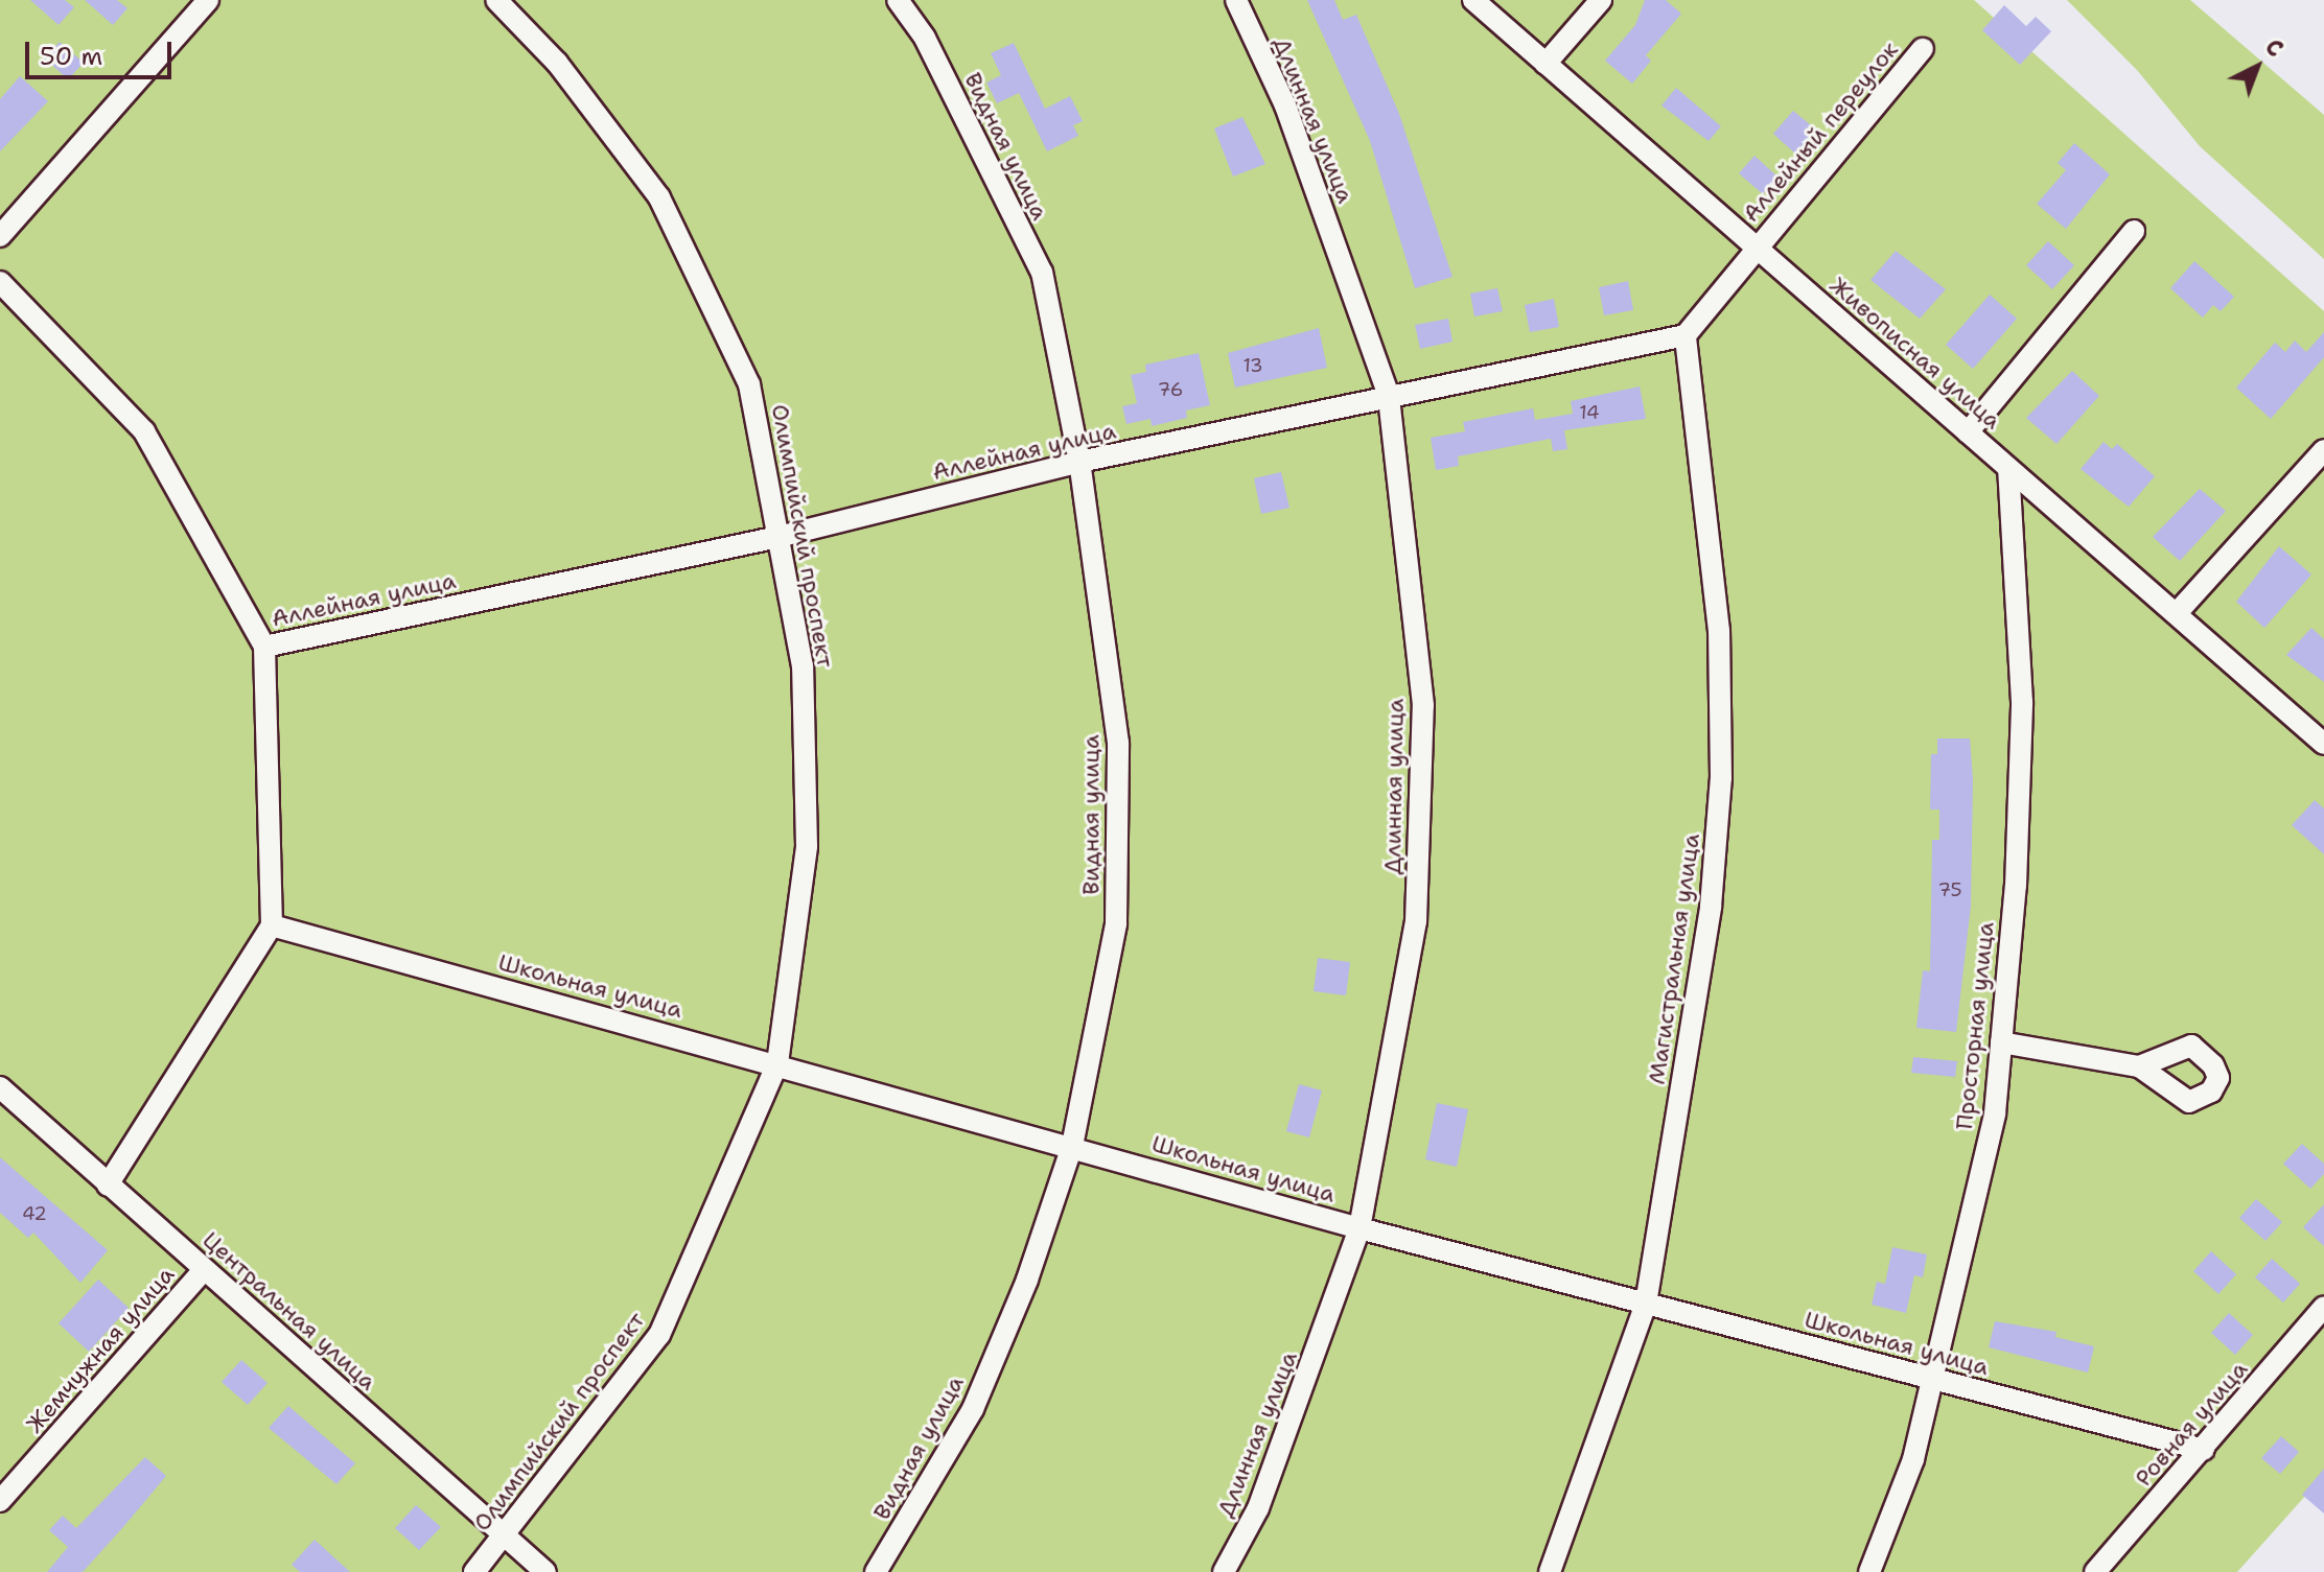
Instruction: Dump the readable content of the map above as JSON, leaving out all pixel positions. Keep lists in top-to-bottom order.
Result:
{
  "streets": {
    "street": [
      "Длинная улица",
      "Аллейный переулок",
      "Видная улица",
      "Живописная улица",
      "Аллейная улица",
      "Олимпийский проспект",
      "Магистральная улица",
      "Школьная улица",
      "Просторная улица",
      "Центральная улица",
      "Жемчужная улица",
      "Ровная улица"
    ]
  },
  "crossings": [
    ["Длинная улица", "Аллейная улица"],
    ["Длинная улица", "Школьная улица"],
    ["Аллейный переулок", "Живописная улица"],
    ["Видная улица", "Аллейная улица"],
    ["Видная улица", "Школьная улица"],
    ["Живописная улица", "Просторная улица"],
    ["Аллейная улица", "Олимпийский проспект"],
    ["Аллейная улица", "Магистральная улица"],
    ["Олимпийский проспект", "Школьная улица"],
    ["Олимпийский проспект", "Центральная улица"],
    ["Магистральная улица", "Школьная улица"],
    ["Школьная улица", "Просторная улица"],
    ["Школьная улица", "Ровная улица"],
    ["Центральная улица", "Жемчужная улица"]
  ],
  "house_numbers": [
    "13",
    "76",
    "14",
    "75",
    "42"
  ],
  "scale_bar": "50 m",
  "north": "top right"
}
